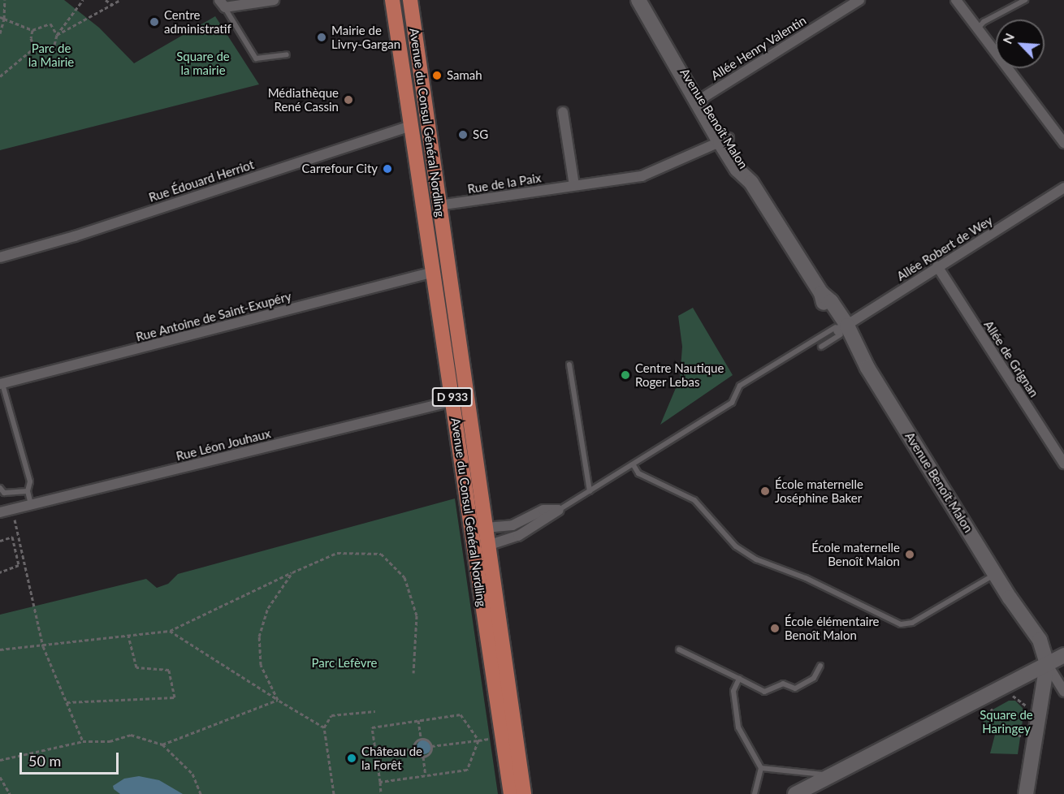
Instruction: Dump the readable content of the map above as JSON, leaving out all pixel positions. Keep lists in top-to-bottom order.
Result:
{
  "streets": {
    "main road": ["Avenue Benoît Malon", "Avenue du Consul Général Nordling", "D 933"],
    "street": [
      "Allée Henry Valentin",
      "Rue Édouard Herriot",
      "Rue de la Paix",
      "Allée Robert de Wey",
      "Rue Antoine de Saint-Exupéry",
      "Allée de Grignan",
      "Rue Léon Jouhaux"
    ]
  },
  "crossings": [
    ["Allée Henry Valentin", "Avenue Benoît Malon"],
    ["Avenue Benoît Malon", "Rue de la Paix"],
    ["Avenue Benoît Malon", "Allée Robert de Wey"],
    ["Avenue du Consul Général Nordling", "Rue Édouard Herriot"],
    ["Avenue du Consul Général Nordling", "Rue de la Paix"],
    ["Avenue du Consul Général Nordling", "Rue Antoine de Saint-Exupéry"],
    ["Avenue du Consul Général Nordling", "Rue Léon Jouhaux"],
    ["Allée Robert de Wey", "Allée de Grignan"]
  ],
  "parks": [
    "Parc de la Mairie",
    "Square de la mairie",
    "Parc Lefèvre",
    "Square de Haringey"
  ],
  "places": [
    "Centre administratif",
    "Mairie de Livry-Gargan",
    "Samah",
    "Médiathèque René Cassin",
    "SG",
    "Carrefour City",
    "Centre Nautique Roger Lebas",
    "École maternelle Joséphine Baker",
    "École maternelle Benoît Malon",
    "École élémentaire Benoît Malon",
    "Château de la Forêt"
  ],
  "scale_bar": "50 m",
  "north": "top left"
}
